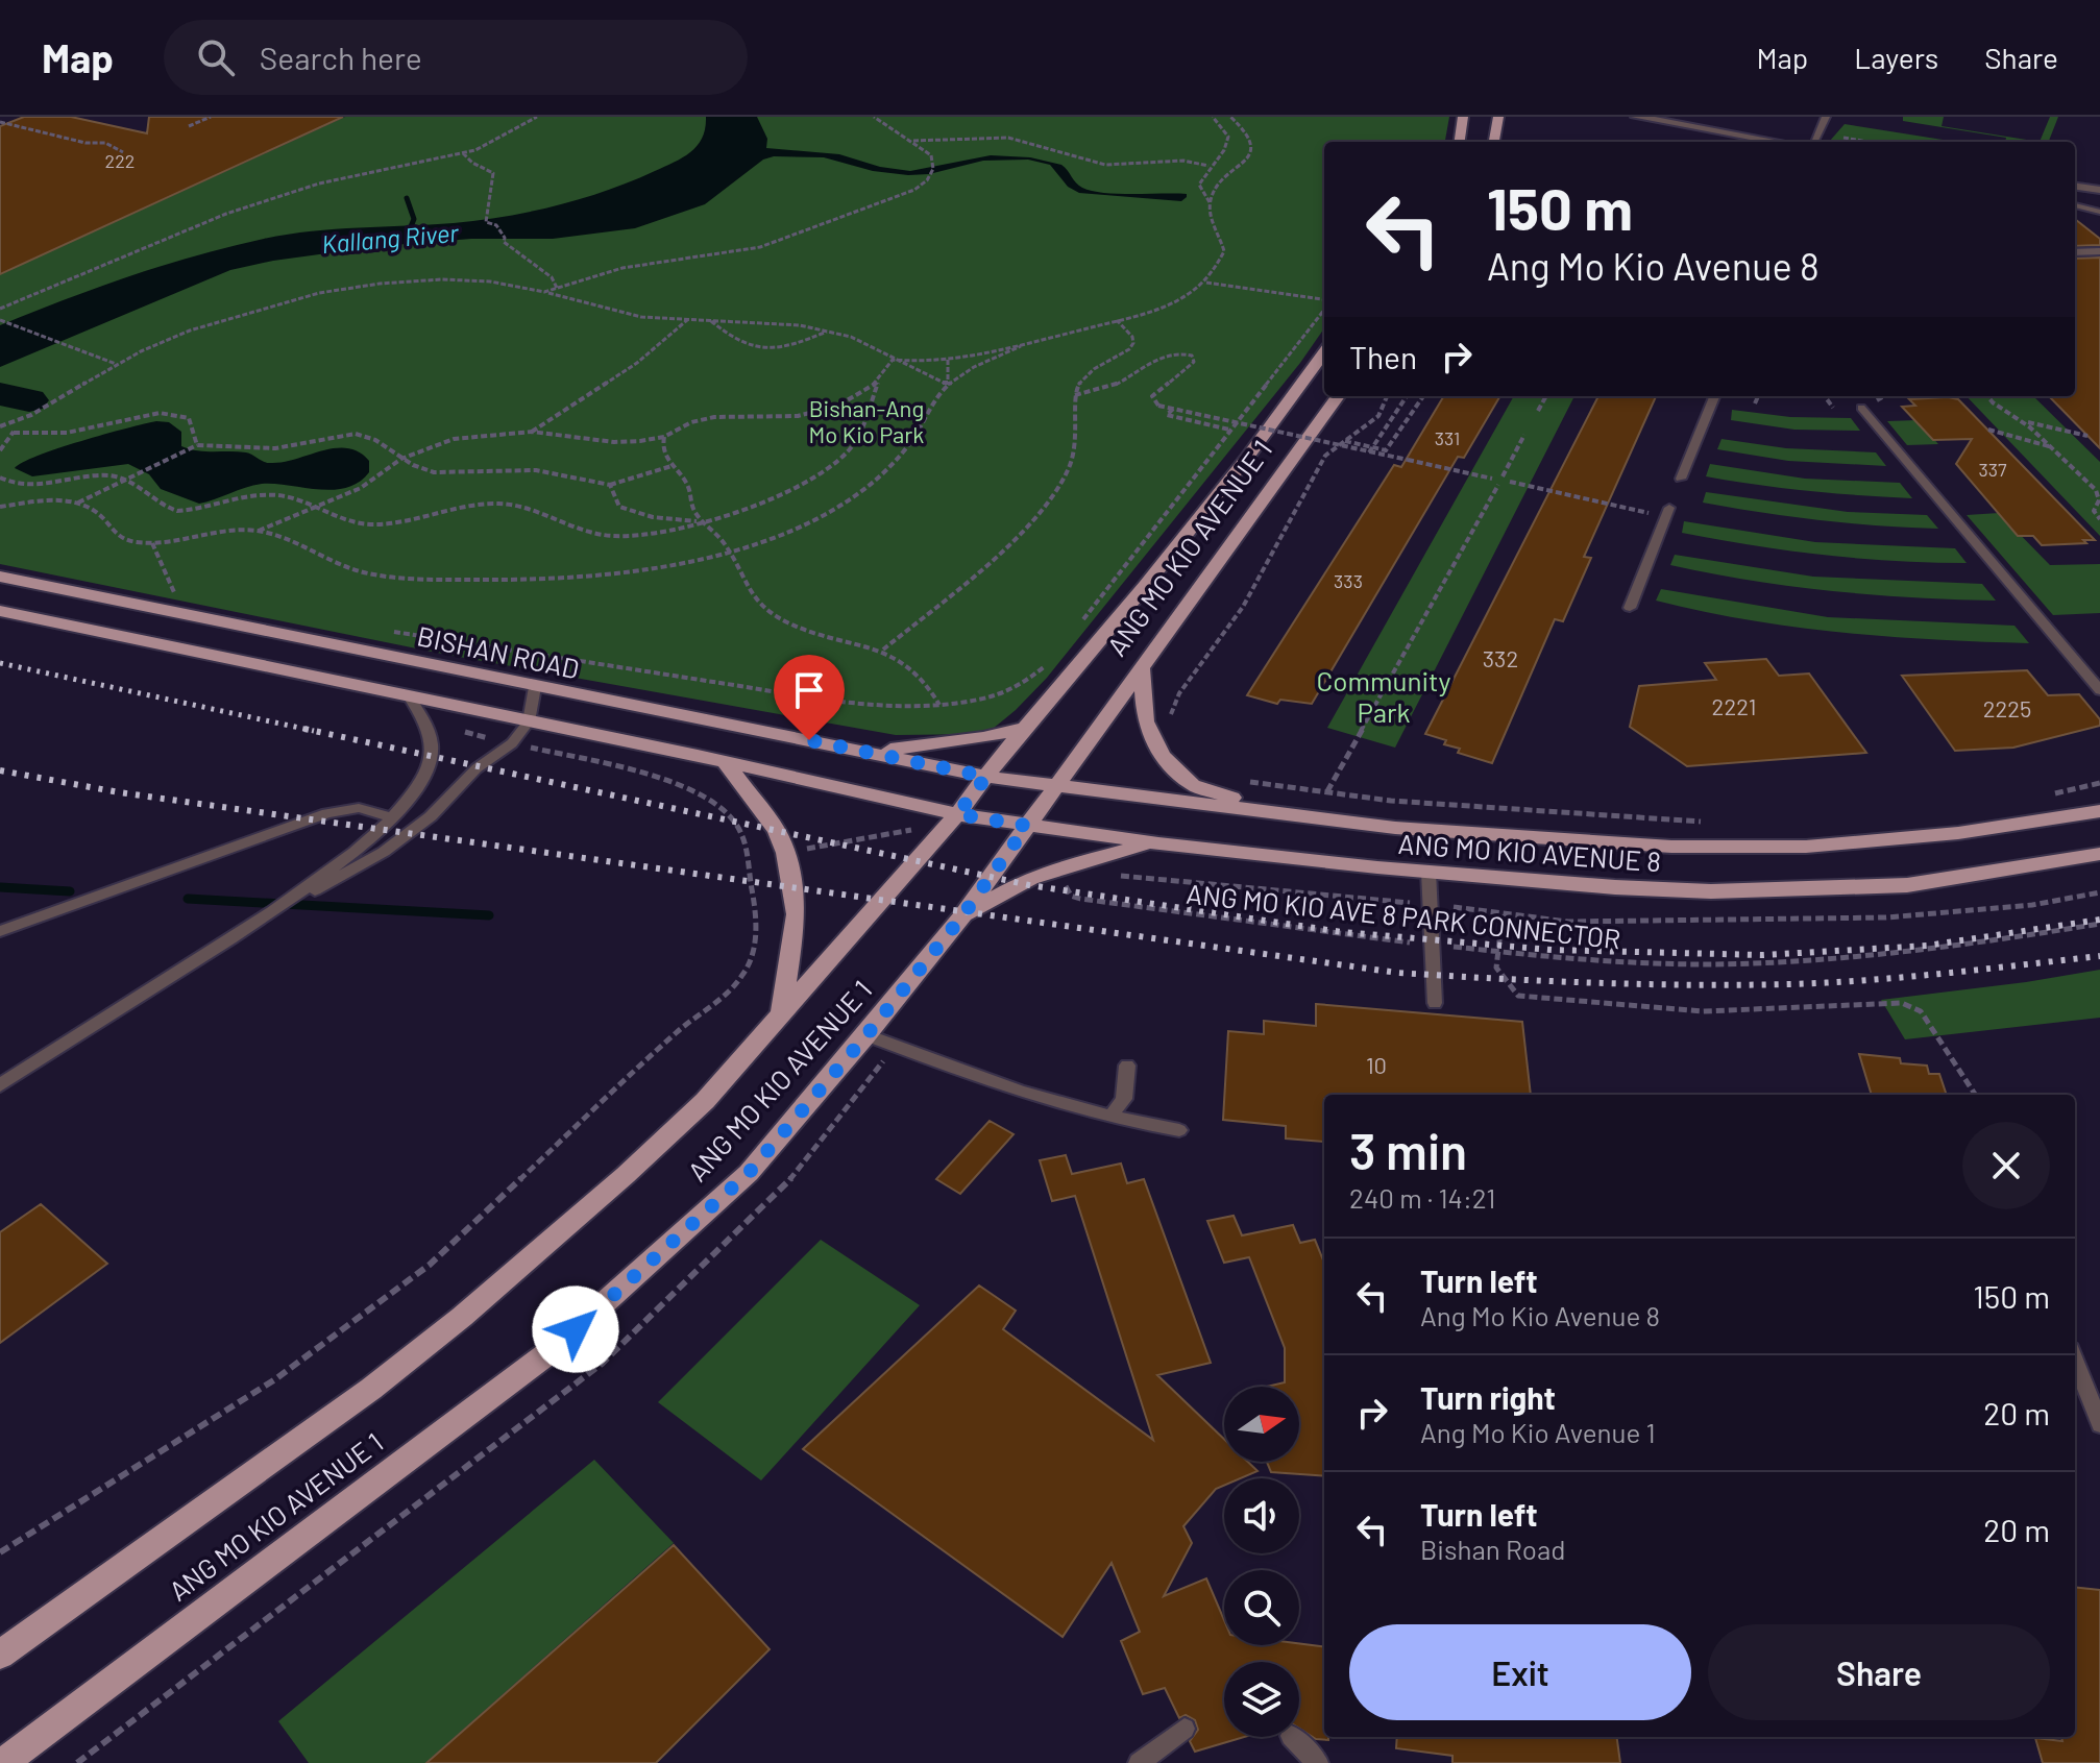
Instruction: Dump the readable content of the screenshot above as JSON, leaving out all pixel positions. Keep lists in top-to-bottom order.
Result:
{
  "streets": {
    "main road": ["ANG MO KIO AVENUE 1", "BISHAN ROAD", "ANG MO KIO AVENUE 8"],
    "path": ["ANG MO KIO AVE 8 PARK CONNECTOR"]
  },
  "crossings": [
    ["ANG MO KIO AVENUE 1", "BISHAN ROAD"],
    ["ANG MO KIO AVENUE 1", "ANG MO KIO AVENUE 8"],
    ["BISHAN ROAD", "ANG MO KIO AVENUE 8"]
  ],
  "water": ["Kallang River"],
  "parks": ["Bishan-Ang Mo Kio Park", "Community Park"],
  "house_numbers": [
    "222",
    "331",
    "337",
    "333",
    "332",
    "2221",
    "2225",
    "10"
  ],
  "north": "right",
  "page": {
    "header": "Map",
    "search": "Search here",
    "nav": ["Map", "Layers", "Share"],
    "turn": ["150 m", "Ang Mo Kio Avenue 8"],
    "then": "Then",
    "heading": ["3 min", "240 m · 14:21"],
    "list": [
      {
        "name": "Turn left",
        "note": "Ang Mo Kio Avenue 8",
        "value": "150 m"
      },
      {
        "name": "Turn right",
        "note": "Ang Mo Kio Avenue 1",
        "value": "20 m"
      },
      {
        "name": "Turn left",
        "note": "Bishan Road",
        "value": "20 m"
      }
    ],
    "buttons": ["Exit", "Share"]
  }
}
